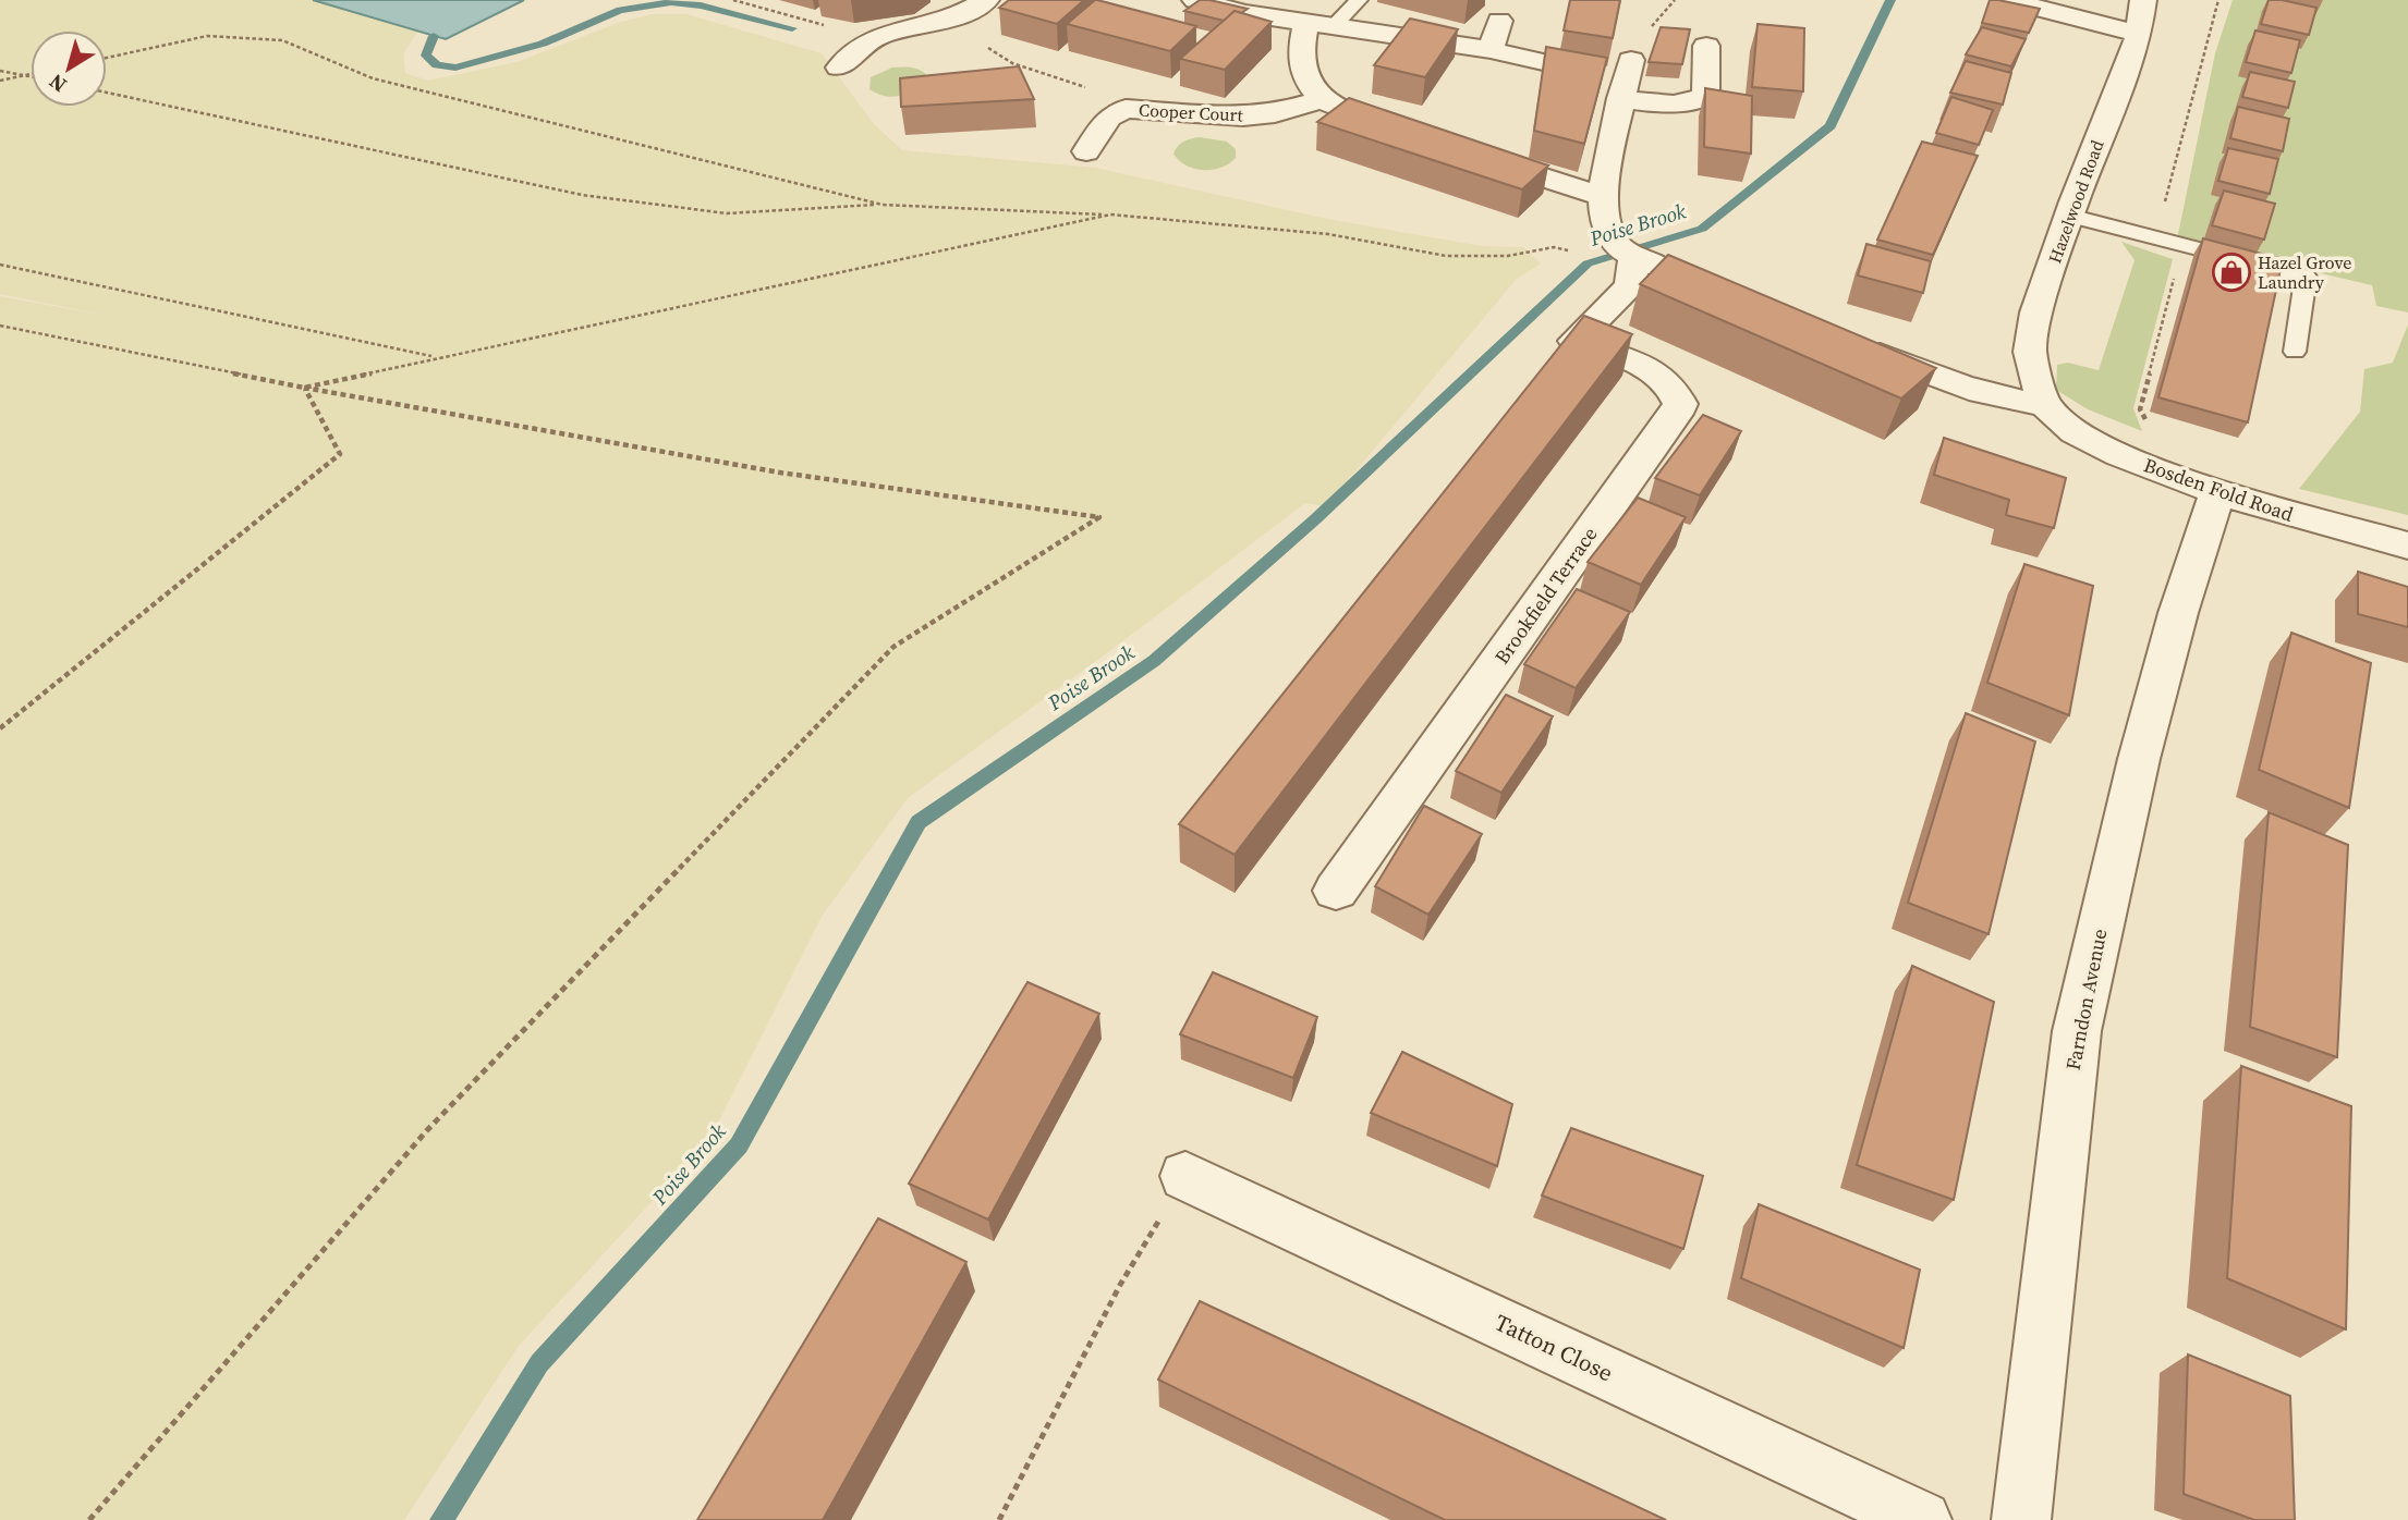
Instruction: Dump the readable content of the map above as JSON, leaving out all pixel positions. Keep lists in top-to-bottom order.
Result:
{
  "streets": {
    "street": [
      "Cooper Court",
      "Hazelwood Road",
      "Bosden Fold Road",
      "Brookfield Terrace",
      "Farndon Avenue",
      "Tatton Close"
    ]
  },
  "crossings": [
    ["Hazelwood Road", "Bosden Fold Road"],
    ["Bosden Fold Road", "Farndon Avenue"]
  ],
  "water": ["Poise Brook"],
  "places": {
    "shop": ["Hazel Grove Laundry"]
  },
  "north": "bottom left"
}
